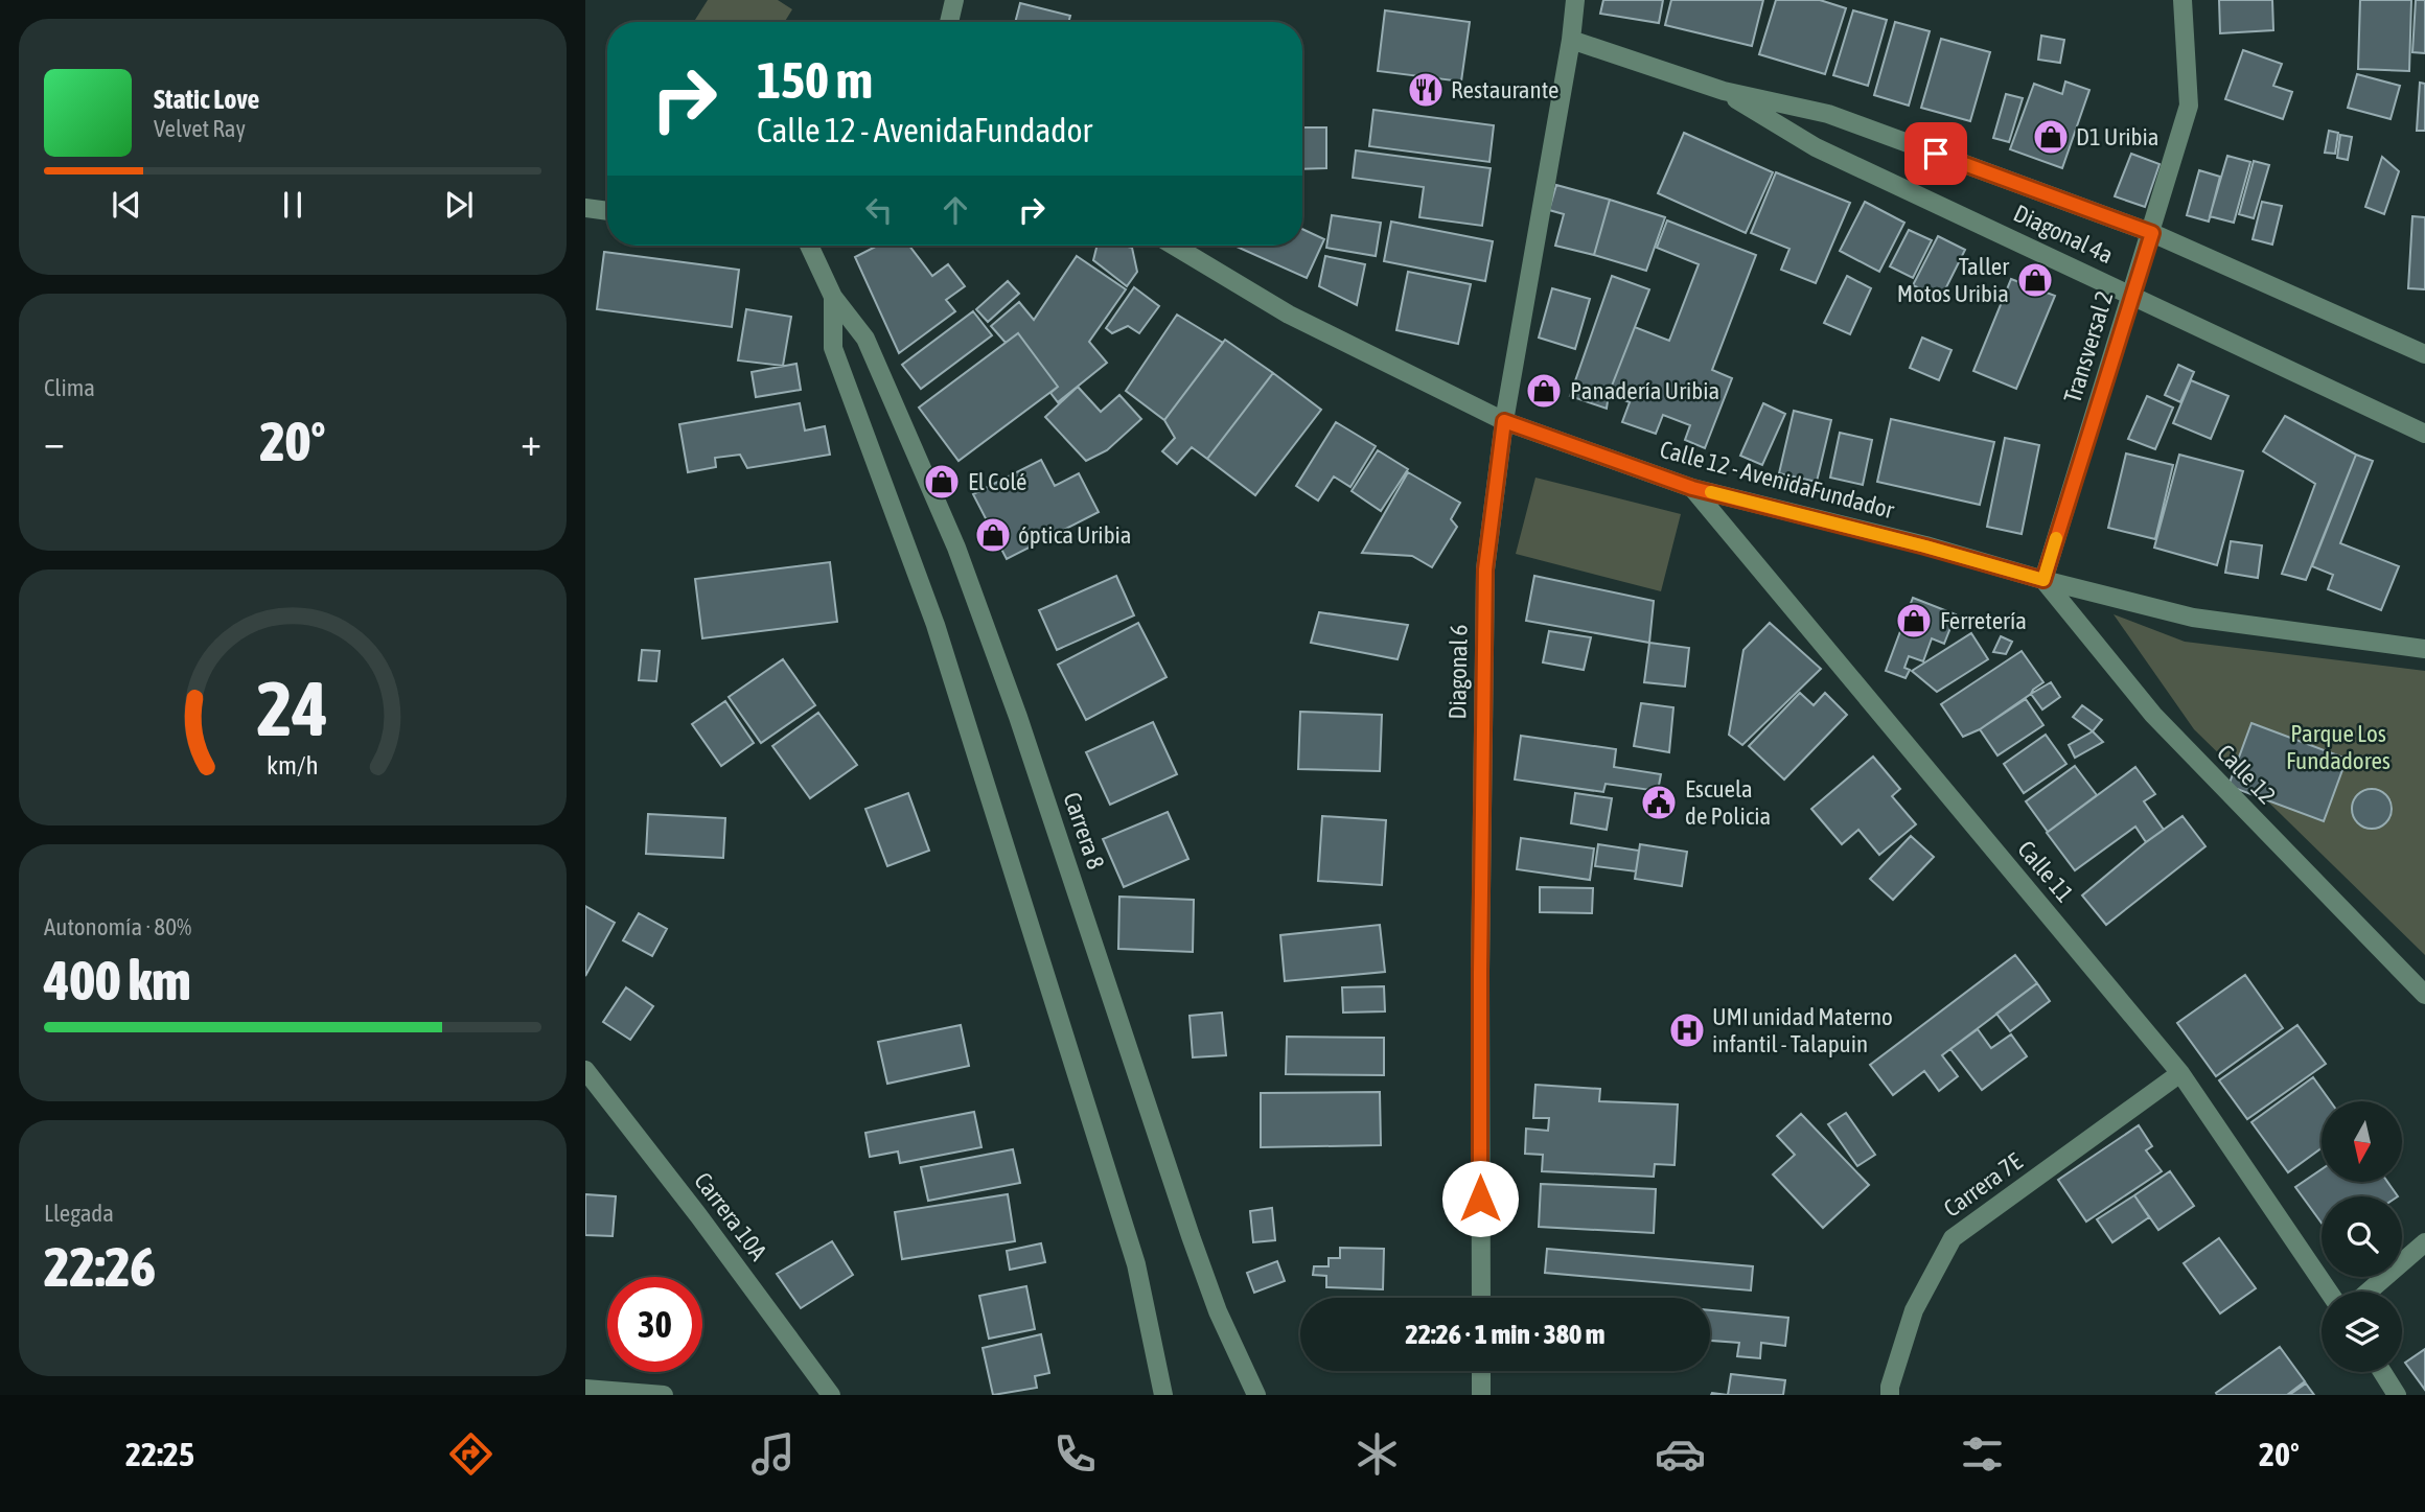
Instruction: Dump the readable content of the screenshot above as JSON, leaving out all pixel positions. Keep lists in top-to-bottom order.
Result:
{
  "streets": {
    "street": [
      "Diagonal 4a",
      "Transversal 2",
      "Calle 12 - AvenidaFundador",
      "Diagonal 6",
      "Calle 12",
      "Carrera 8",
      "Calle 11",
      "Carrera 7E",
      "Carrera 10A"
    ]
  },
  "crossings": [
    ["Diagonal 4a", "Transversal 2"],
    ["Diagonal 4a", "Diagonal 6"],
    ["Transversal 2", "Calle 12 - AvenidaFundador"],
    ["Transversal 2", "Calle 12"],
    ["Calle 12 - AvenidaFundador", "Diagonal 6"],
    ["Calle 12 - AvenidaFundador", "Calle 12"],
    ["Calle 12 - AvenidaFundador", "Calle 11"],
    ["Calle 11", "Carrera 7E"]
  ],
  "parks": ["Parque Los Fundadores"],
  "places": {
    "restaurant": ["Restaurante"],
    "shop": [
      "D1 Uribia",
      "Taller Motos Uribia",
      "Panadería Uribia",
      "El Colé",
      "óptica Uribia",
      "Ferretería"
    ],
    "public building": ["Escuela de Policia"],
    "hospital": ["UMI unidad Materno infantil - Talapuin"]
  },
  "north": "bottom",
  "page": {
    "turn": ["150 m", "Calle 12 - AvenidaFundador"],
    "song": ["Static Love", "Velvet Ray"],
    "tile": [
      "Clima",
      ["Autonomía · 80%", "400 km"],
      ["Llegada", "22:26"]
    ],
    "heat": ["−", "20°", "+"],
    "limit": "30",
    "trip": "22:26 · 1 min · 380 m",
    "tabs": ["22:25", "20°"],
    "gauge": ["24", "km/h"]
  }
}
